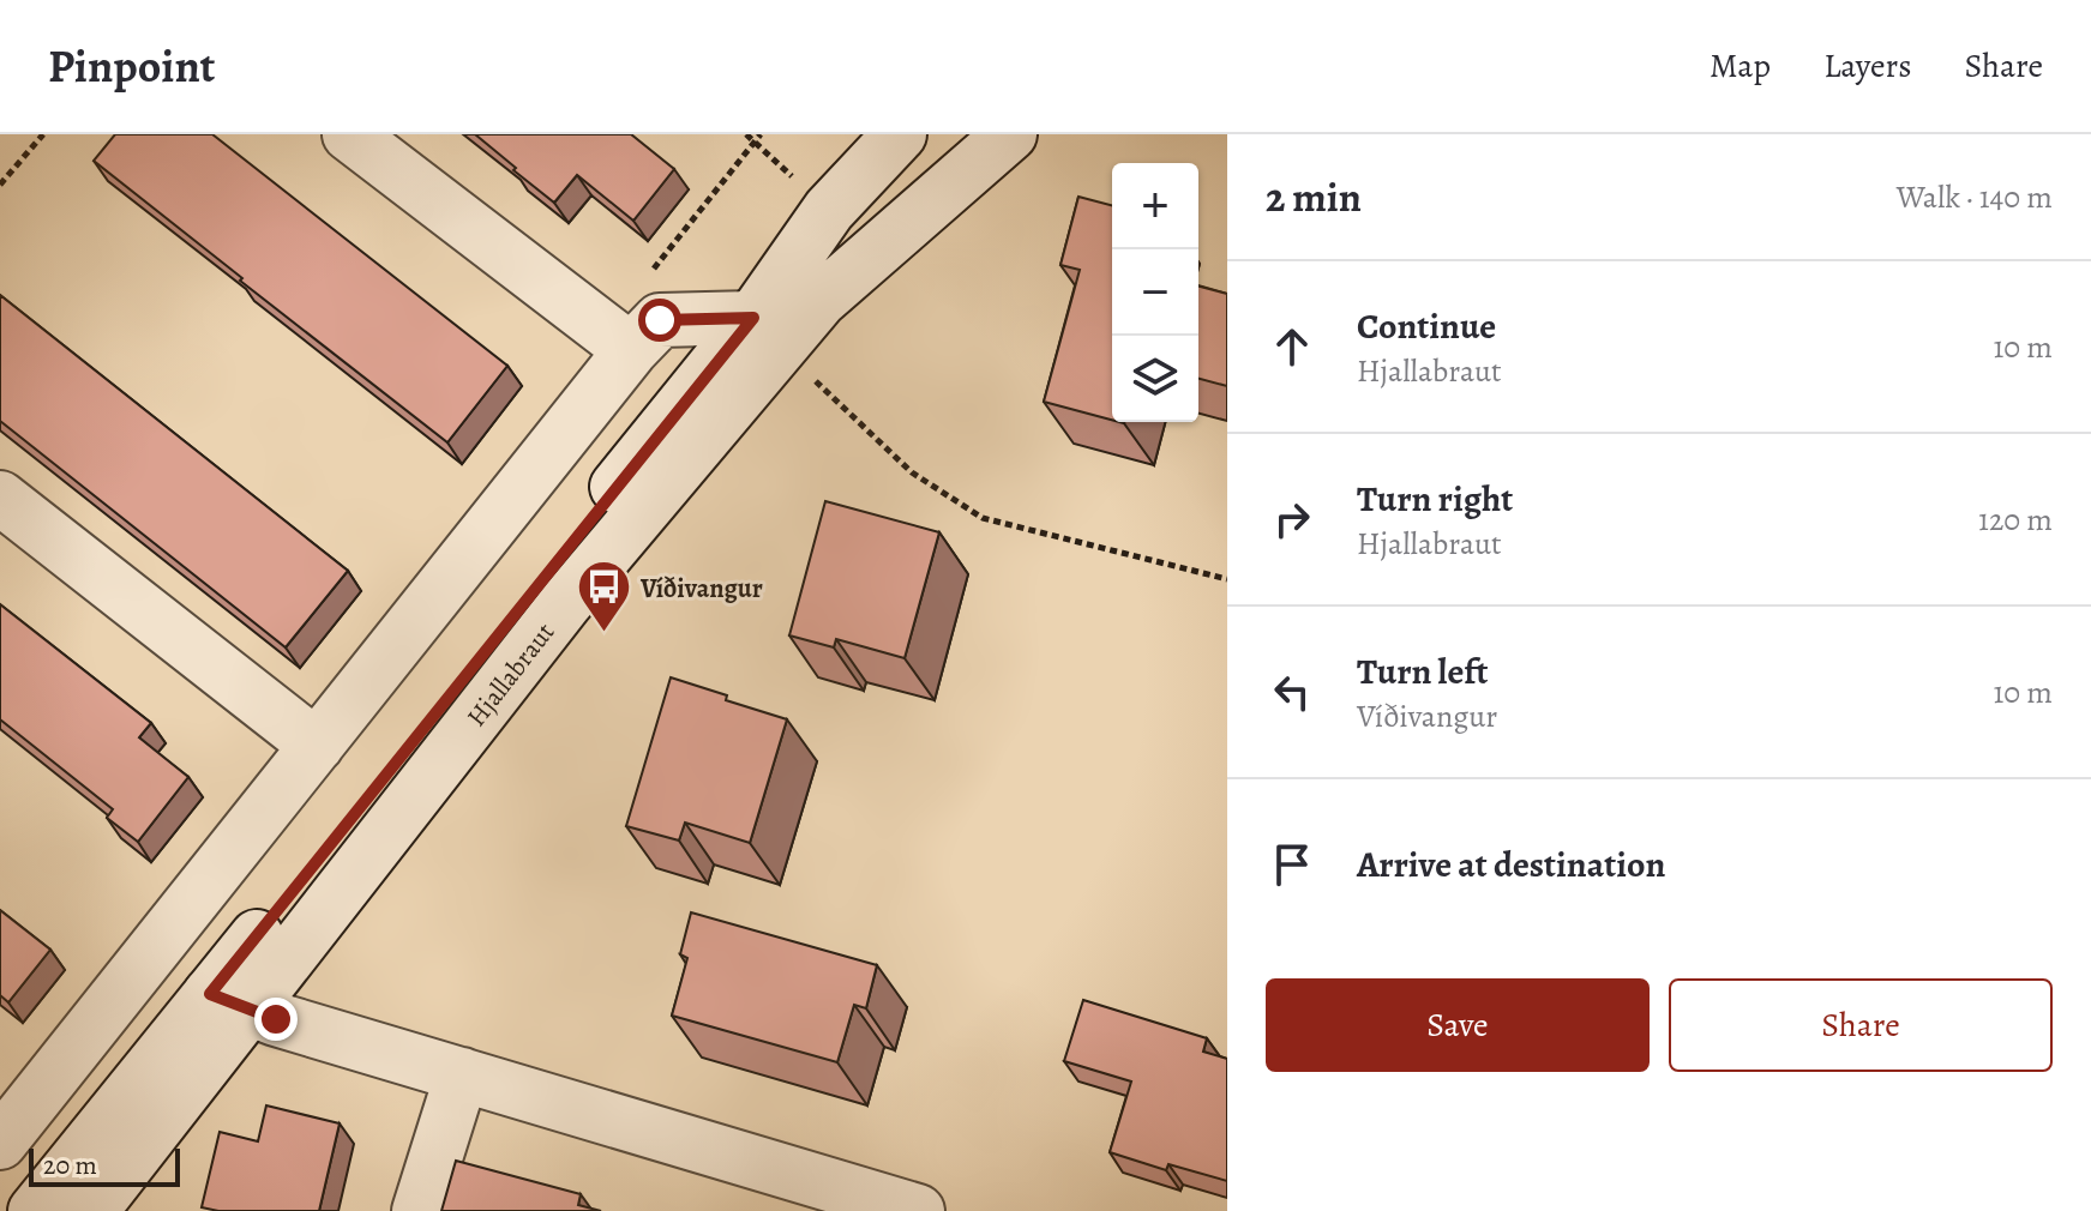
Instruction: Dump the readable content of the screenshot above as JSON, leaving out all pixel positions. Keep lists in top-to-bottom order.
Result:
{
  "streets": {
    "main road": ["Hjallabraut"]
  },
  "places": {
    "bus stop": ["Víðivangur"]
  },
  "scale_bar": "20 m",
  "page": {
    "header": "Pinpoint",
    "nav": ["Map", "Layers", "Share"],
    "heading": ["2 min", "Walk · 140 m"],
    "map_buttons": ["+", "−"],
    "list": [
      ["Continue", "Hjallabraut", "10 m"],
      ["Turn right", "Hjallabraut", "120 m"],
      ["Turn left", "Víðivangur", "10 m"],
      "Arrive at destination"
    ],
    "buttons": ["Save", "Share"],
    "scale": "20 m"
  }
}
